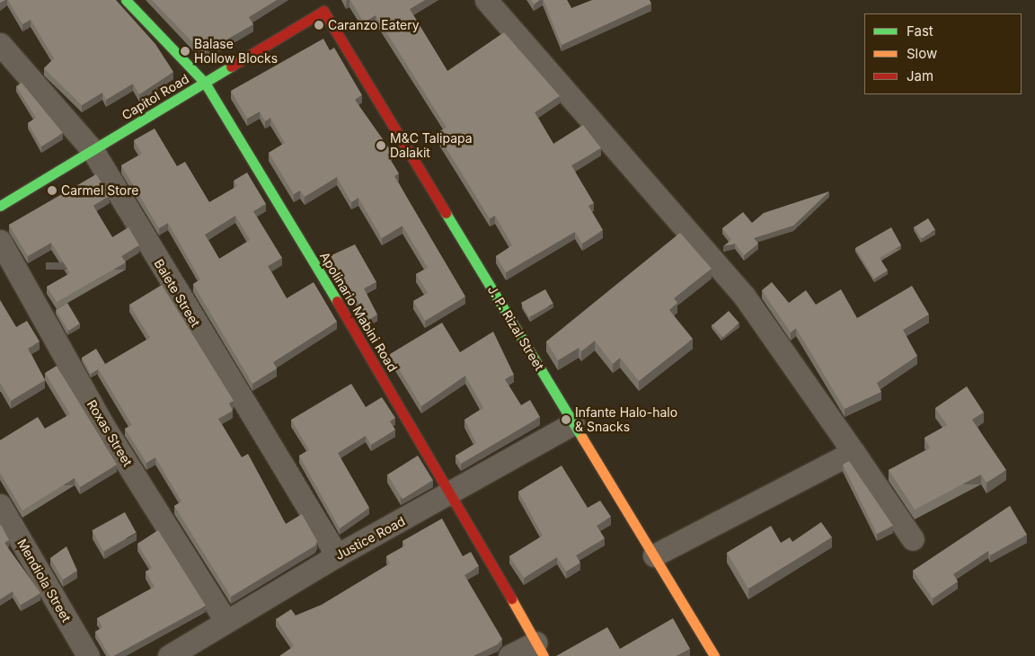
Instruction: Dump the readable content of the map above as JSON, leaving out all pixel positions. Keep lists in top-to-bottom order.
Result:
{
  "streets": {
    "street": [
      "Capitol Road",
      "Balete Street",
      "Apolinario Mabini Road",
      "J. P. Rizal Street",
      "Roxas Street",
      "Justice Road",
      "Mendiola Street"
    ]
  },
  "crossings": [
    ["Capitol Road", "Balete Street"],
    ["Capitol Road", "Apolinario Mabini Road"],
    ["Capitol Road", "J. P. Rizal Street"],
    ["Balete Street", "Justice Road"],
    ["Apolinario Mabini Road", "Justice Road"],
    ["J. P. Rizal Street", "Justice Road"],
    ["Roxas Street", "Justice Road"]
  ],
  "places": [
    "Caranzo Eatery",
    "Balase Hollow Blocks",
    "M&C Talipapa Dalakit",
    "Carmel Store",
    "Infante Halo-halo & Snacks"
  ],
  "legend": ["Fast", "Slow", "Jam"]
}
